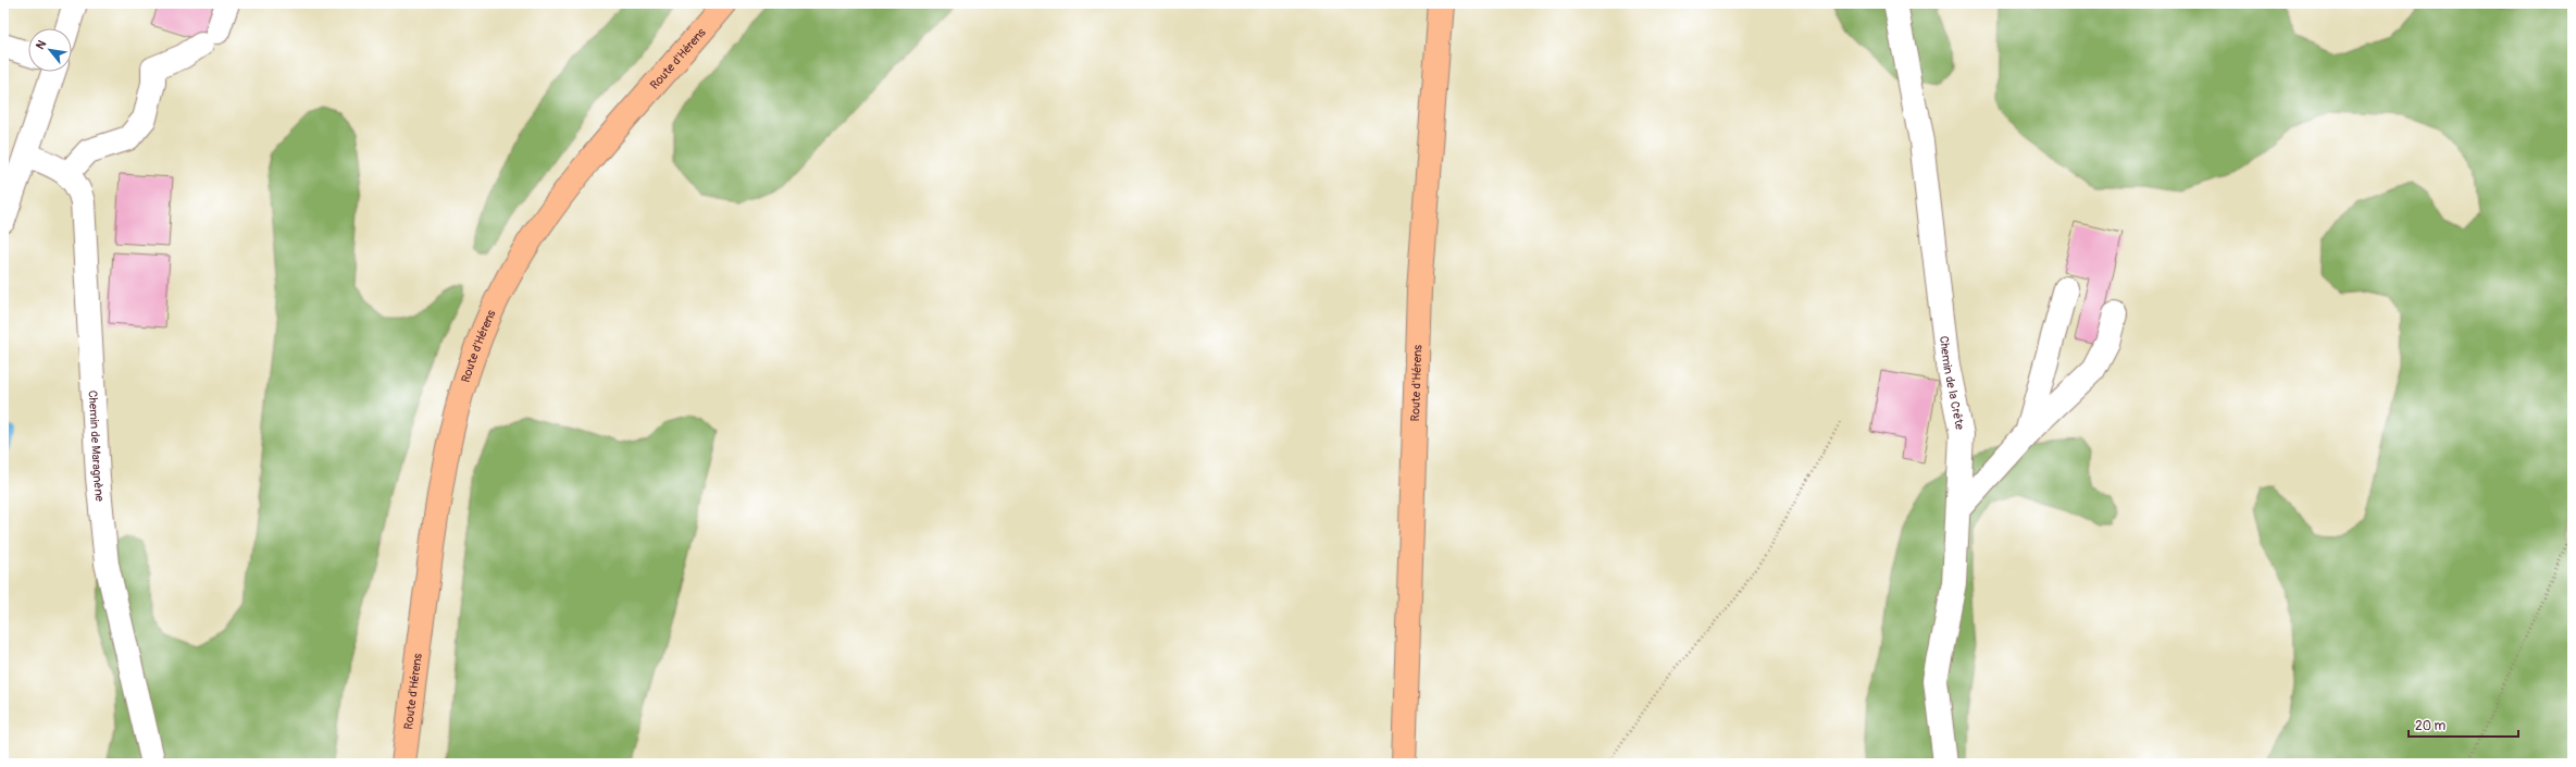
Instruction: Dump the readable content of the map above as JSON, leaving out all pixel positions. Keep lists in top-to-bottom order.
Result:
{
  "streets": {
    "main road": ["Route d'Hérens"],
    "street": ["Chemin de la Crête", "Chemin de Maragnène"]
  },
  "scale_bar": "20 m",
  "north": "top left"
}
